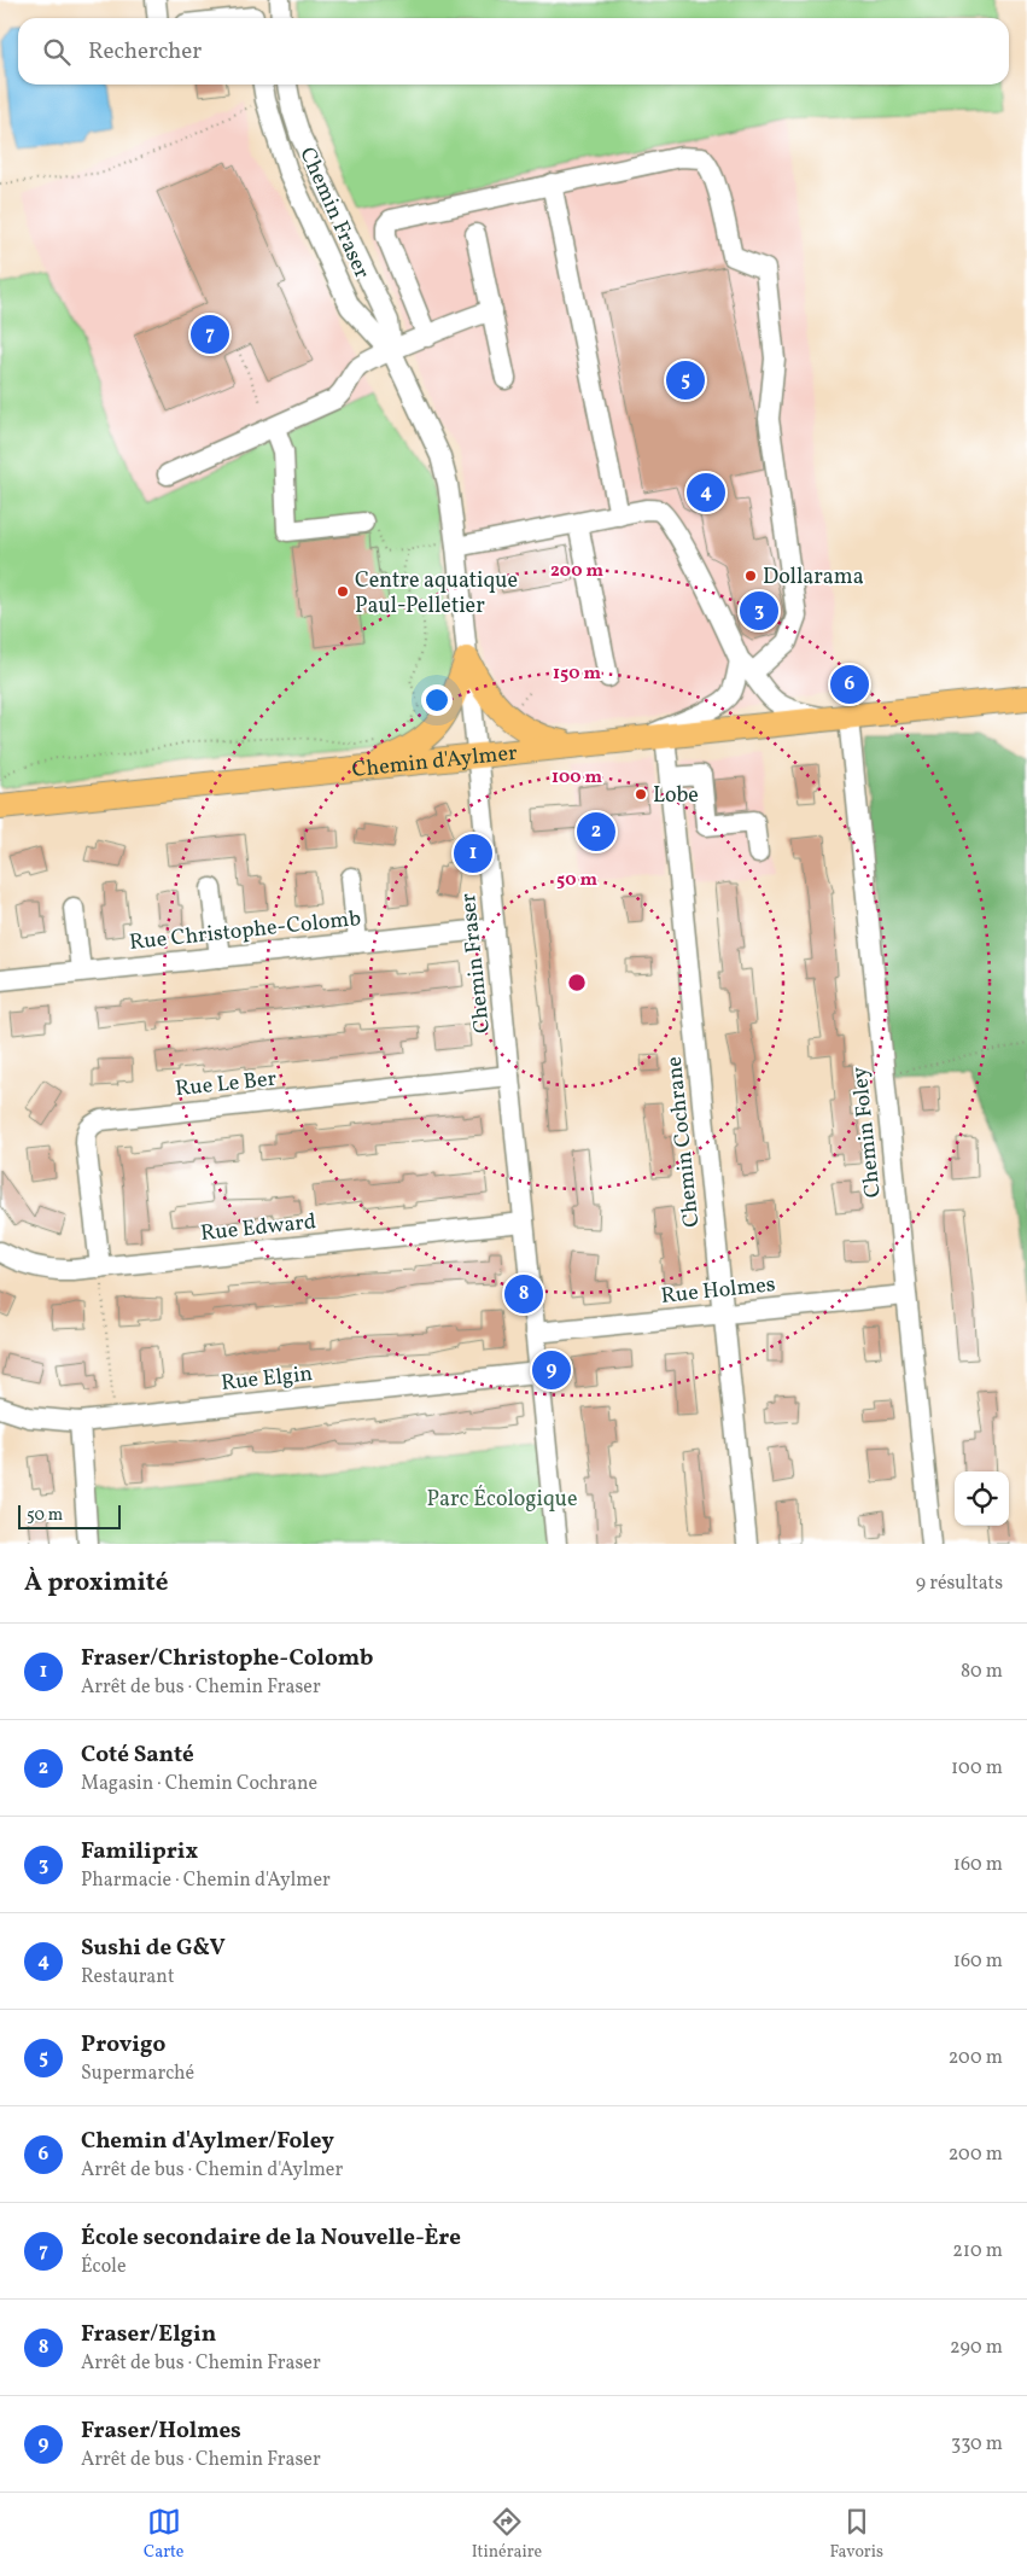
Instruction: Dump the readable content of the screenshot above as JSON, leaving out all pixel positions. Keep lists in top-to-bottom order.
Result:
{
  "streets": {
    "main road": ["Chemin d'Aylmer"],
    "street": [
      "Chemin Fraser",
      "Rue Christophe-Colomb",
      "Rue Le Ber",
      "Chemin Foley",
      "Chemin Cochrane",
      "Rue Edward",
      "Rue Holmes",
      "Rue Elgin"
    ]
  },
  "crossings": [
    ["Chemin Fraser", "Chemin d'Aylmer"],
    ["Chemin Fraser", "Rue Christophe-Colomb"],
    ["Chemin Fraser", "Rue Le Ber"],
    ["Chemin Fraser", "Rue Edward"],
    ["Chemin Fraser", "Rue Holmes"],
    ["Chemin Fraser", "Rue Elgin"],
    ["Chemin d'Aylmer", "Chemin Foley"],
    ["Chemin d'Aylmer", "Chemin Cochrane"],
    ["Rue Le Ber", "Rue Edward"],
    ["Chemin Foley", "Rue Holmes"],
    ["Chemin Cochrane", "Rue Holmes"]
  ],
  "parks": ["Parc Écologique"],
  "places": ["Dollarama", "Centre aquatique Paul-Pelletier", "Lobe"],
  "scale_bar": "50 m",
  "page": {
    "search": "Rechercher",
    "pins": [
      "7",
      "5",
      "4",
      "3",
      "6",
      "2",
      "1",
      "8",
      "9"
    ],
    "scale": "50 m",
    "heading": ["À proximité", "9 résultats"],
    "list": [
      {
        "mark": "1",
        "name": "Fraser/Christophe-Colomb",
        "note": "Arrêt de bus · Chemin Fraser",
        "value": "80 m"
      },
      {
        "mark": "2",
        "name": "Coté Santé",
        "note": "Magasin · Chemin Cochrane",
        "value": "100 m"
      },
      {
        "mark": "3",
        "name": "Familiprix",
        "note": "Pharmacie · Chemin d'Aylmer",
        "value": "160 m"
      },
      {
        "mark": "4",
        "name": "Sushi de G&V",
        "note": "Restaurant",
        "value": "160 m"
      },
      {
        "mark": "5",
        "name": "Provigo",
        "note": "Supermarché",
        "value": "200 m"
      },
      {
        "mark": "6",
        "name": "Chemin d'Aylmer/Foley",
        "note": "Arrêt de bus · Chemin d'Aylmer",
        "value": "200 m"
      },
      {
        "mark": "7",
        "name": "École secondaire de la Nouvelle-Ère",
        "note": "École",
        "value": "210 m"
      },
      {
        "mark": "8",
        "name": "Fraser/Elgin",
        "note": "Arrêt de bus · Chemin Fraser",
        "value": "290 m"
      },
      {
        "mark": "9",
        "name": "Fraser/Holmes",
        "note": "Arrêt de bus · Chemin Fraser",
        "value": "330 m"
      }
    ],
    "nav": ["Carte", "Itinéraire", "Favoris"]
  },
  "rings": [
    "200 m",
    "150 m",
    "100 m",
    "50 m"
  ]
}
